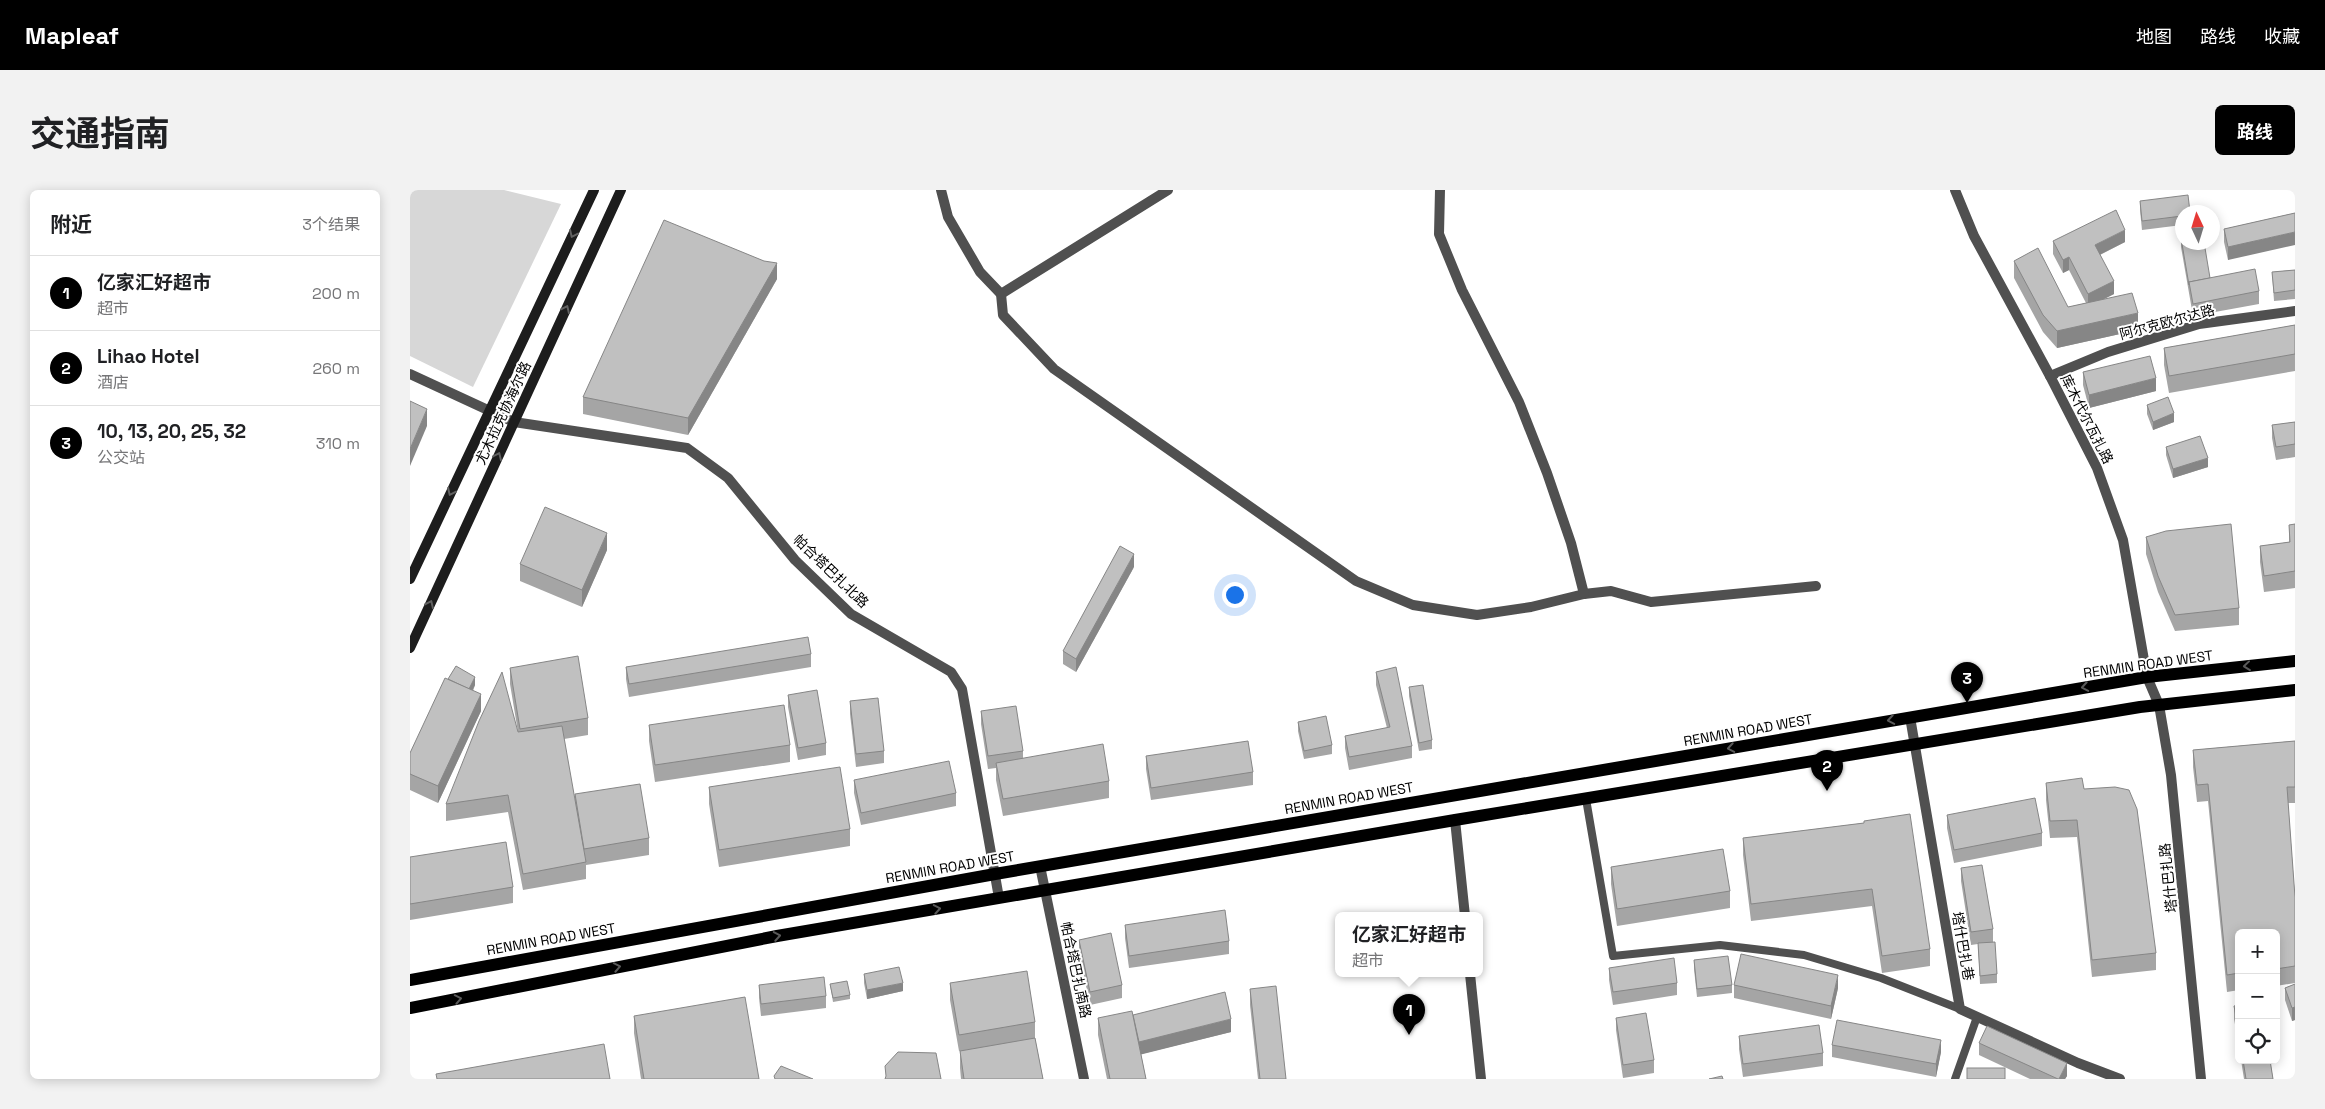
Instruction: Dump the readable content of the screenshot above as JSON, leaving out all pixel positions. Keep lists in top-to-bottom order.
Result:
{
  "streets": {
    "main road": ["尤木拉克协海尔路", "RENMIN ROAD WEST"],
    "street": [
      "阿尔克欧尔达路",
      "库木代尔瓦扎路",
      "帕合塔巴扎北路",
      "塔什巴扎路",
      "塔什巴扎巷",
      "帕合塔巴扎南路"
    ]
  },
  "crossings": [
    ["阿尔克欧尔达路", "库木代尔瓦扎路"],
    ["尤木拉克协海尔路", "帕合塔巴扎北路"],
    ["库木代尔瓦扎路", "RENMIN ROAD WEST"],
    ["库木代尔瓦扎路", "塔什巴扎路"],
    ["帕合塔巴扎北路", "RENMIN ROAD WEST"],
    ["RENMIN ROAD WEST", "塔什巴扎路"],
    ["RENMIN ROAD WEST", "塔什巴扎巷"],
    ["RENMIN ROAD WEST", "帕合塔巴扎南路"]
  ],
  "north": "top",
  "page": {
    "header": "Mapleaf",
    "nav": ["地图", "路线", "收藏"],
    "title": "交通指南",
    "buttons": "路线",
    "heading": ["附近", "3个结果"],
    "list": [
      {
        "mark": "1",
        "name": "亿家汇好超市",
        "note": "超市",
        "value": "200 m"
      },
      {
        "mark": "2",
        "name": "Lihao Hotel",
        "note": "酒店",
        "value": "260 m"
      },
      {
        "mark": "3",
        "name": "10, 13, 20, 25, 32",
        "note": "公交站",
        "value": "310 m"
      }
    ],
    "pins": ["3", "2", "1"],
    "popup": ["亿家汇好超市", "超市"],
    "map_buttons": ["+", "−"]
  }
}
